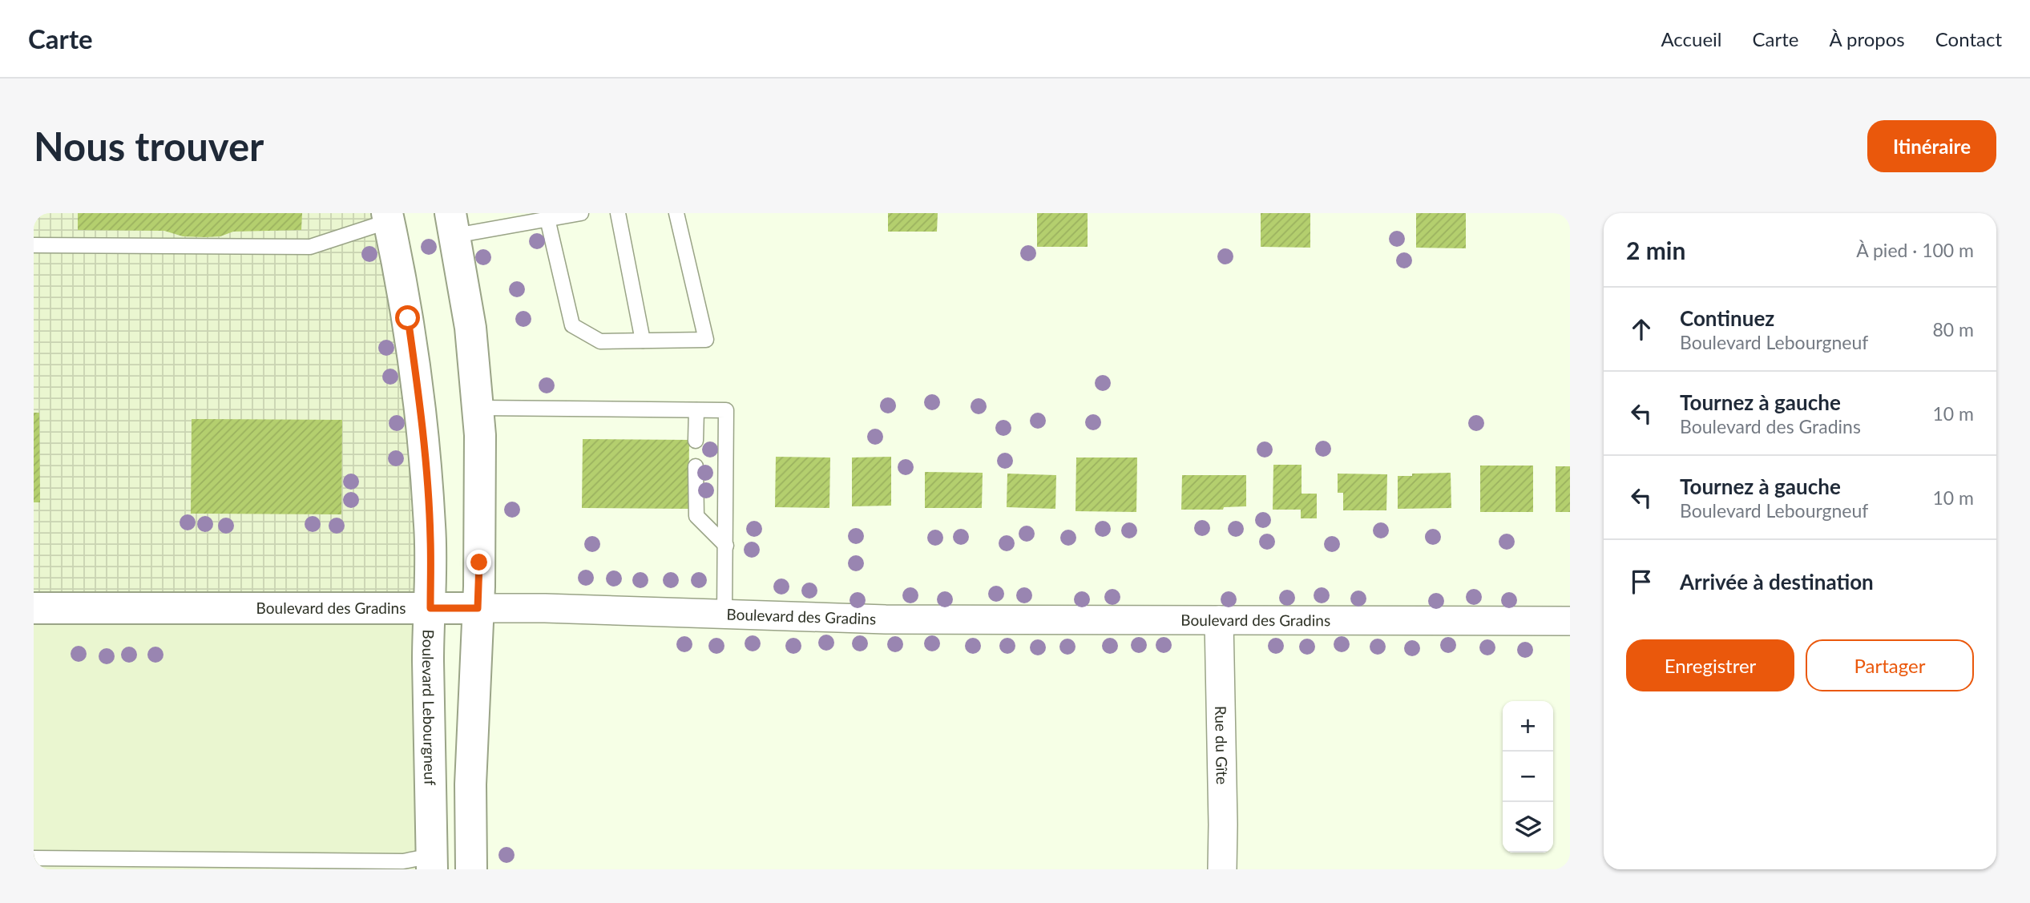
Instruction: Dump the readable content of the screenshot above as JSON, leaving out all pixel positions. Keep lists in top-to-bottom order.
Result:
{
  "streets": {
    "main road": ["Boulevard des Gradins", "Boulevard Lebourgneuf"],
    "street": ["Rue du Gîte"]
  },
  "crossings": [
    ["Boulevard des Gradins", "Boulevard Lebourgneuf"],
    ["Boulevard des Gradins", "Rue du Gîte"]
  ],
  "page": {
    "header": "Carte",
    "nav": [
      "Accueil",
      "Carte",
      "À propos",
      "Contact"
    ],
    "buttons": [
      "Itinéraire",
      ["Enregistrer", "Partager"]
    ],
    "title": "Nous trouver",
    "heading": ["2 min", "À pied · 100 m"],
    "list": [
      ["Continuez", "Boulevard Lebourgneuf", "80 m"],
      ["Tournez à gauche", "Boulevard des Gradins", "10 m"],
      ["Tournez à gauche", "Boulevard Lebourgneuf", "10 m"],
      "Arrivée à destination"
    ],
    "map_buttons": ["+", "−"]
  }
}
